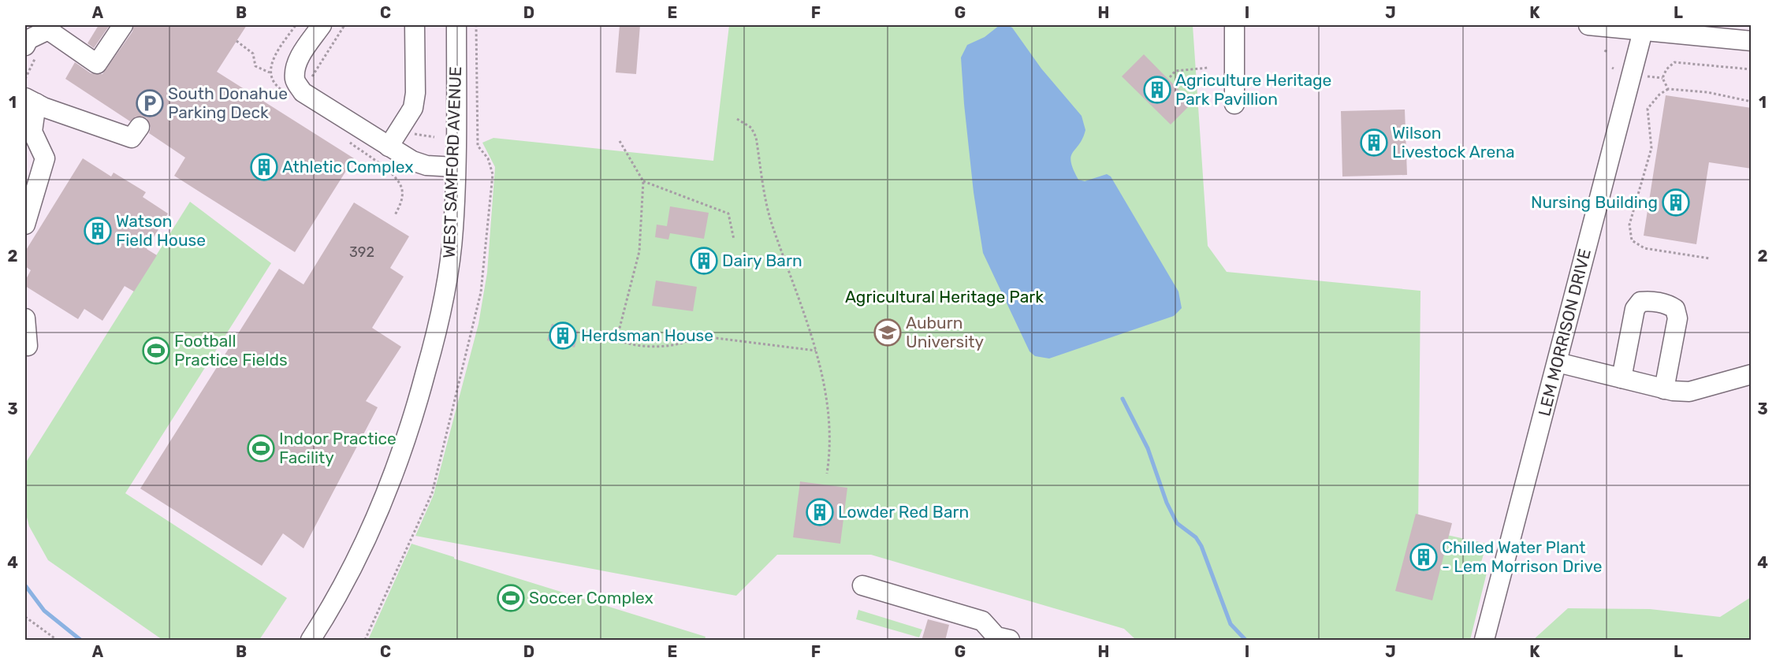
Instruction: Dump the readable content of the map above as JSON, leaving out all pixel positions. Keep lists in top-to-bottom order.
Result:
{
  "streets": {
    "street": ["WEST SAMFORD AVENUE", "LEM MORRISON DRIVE"]
  },
  "parks": ["Agricultural Heritage Park"],
  "places": {
    "building": [
      "Agriculture Heritage Park Pavillion",
      "Wilson Livestock Arena",
      "Athletic Complex",
      "Nursing Building",
      "Watson Field House",
      "Dairy Barn",
      "Herdsman House",
      "Lowder Red Barn",
      "Chilled Water Plant - Lem Morrison Drive"
    ],
    "parking": ["South Donahue Parking Deck"],
    "school or university": ["Auburn University"],
    "sports": ["Football Practice Fields", "Indoor Practice Facility", "Soccer Complex"]
  },
  "house_numbers": ["392"],
  "grid": {
    "columns": [
      "A",
      "B",
      "C",
      "D",
      "E",
      "F",
      "G",
      "H",
      "I",
      "J",
      "K",
      "L"
    ],
    "rows": [
      "1",
      "2",
      "3",
      "4"
    ]
  }
}
